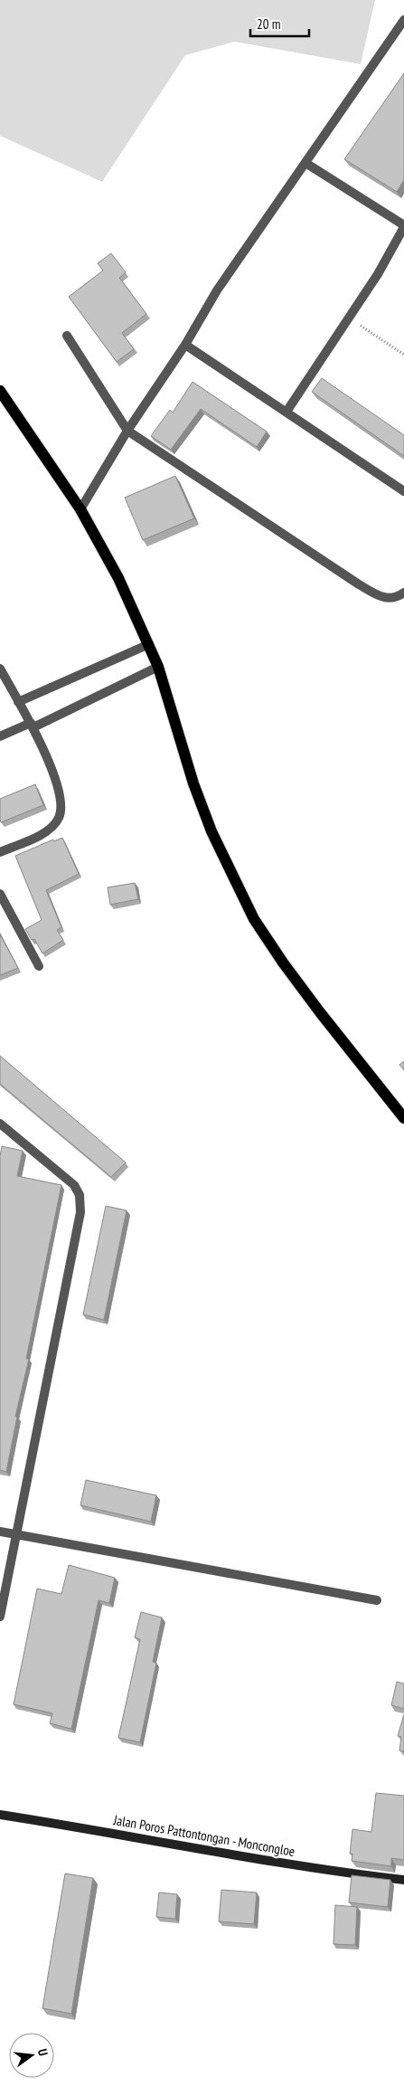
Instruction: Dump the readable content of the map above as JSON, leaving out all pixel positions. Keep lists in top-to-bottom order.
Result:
{
  "streets": {
    "street": ["Jalan Poros Pattontongan - Moncongloe"]
  },
  "scale_bar": "20 m",
  "north": "right"
}
